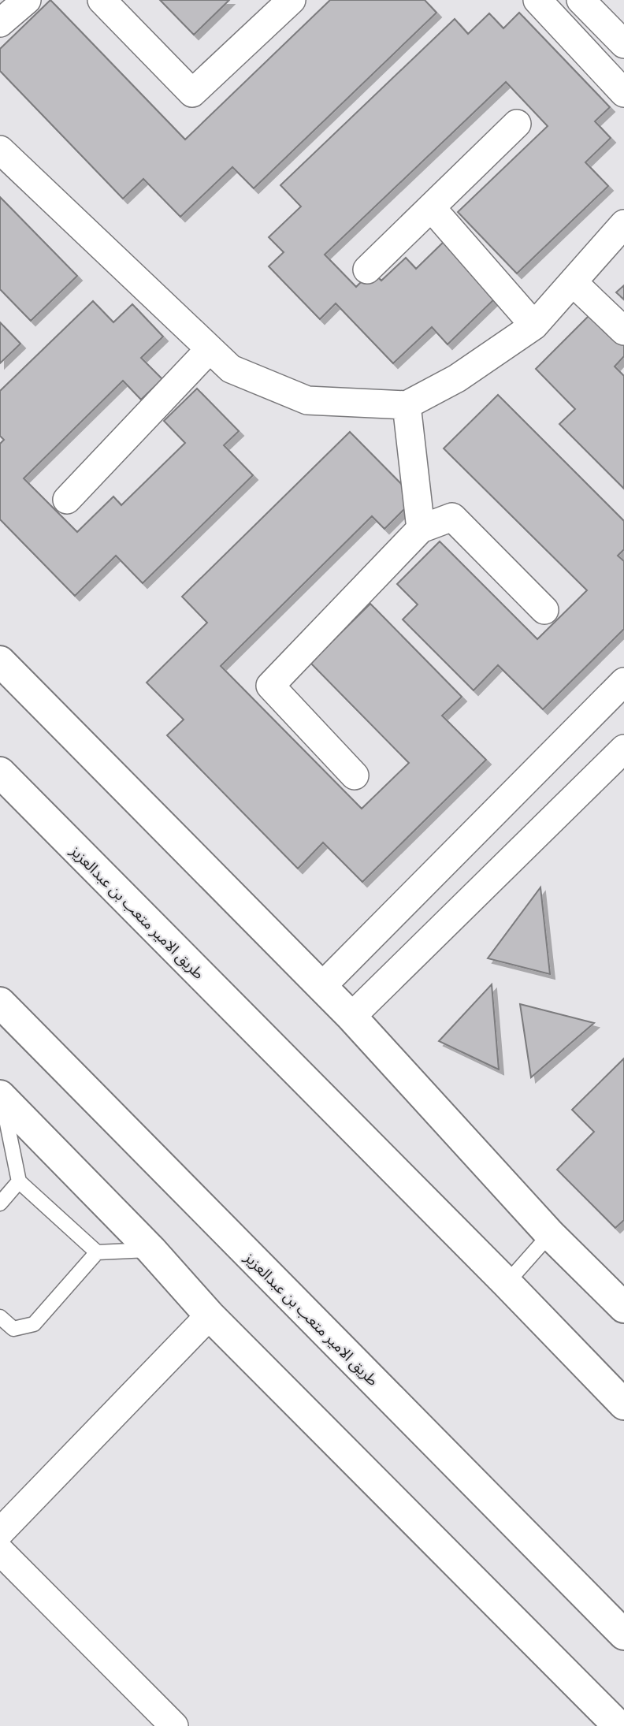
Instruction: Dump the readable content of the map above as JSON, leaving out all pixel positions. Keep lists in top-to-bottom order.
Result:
{
  "streets": {
    "street": ["طريق الامير متعب بن عبدالعزيز"]
  }
}
